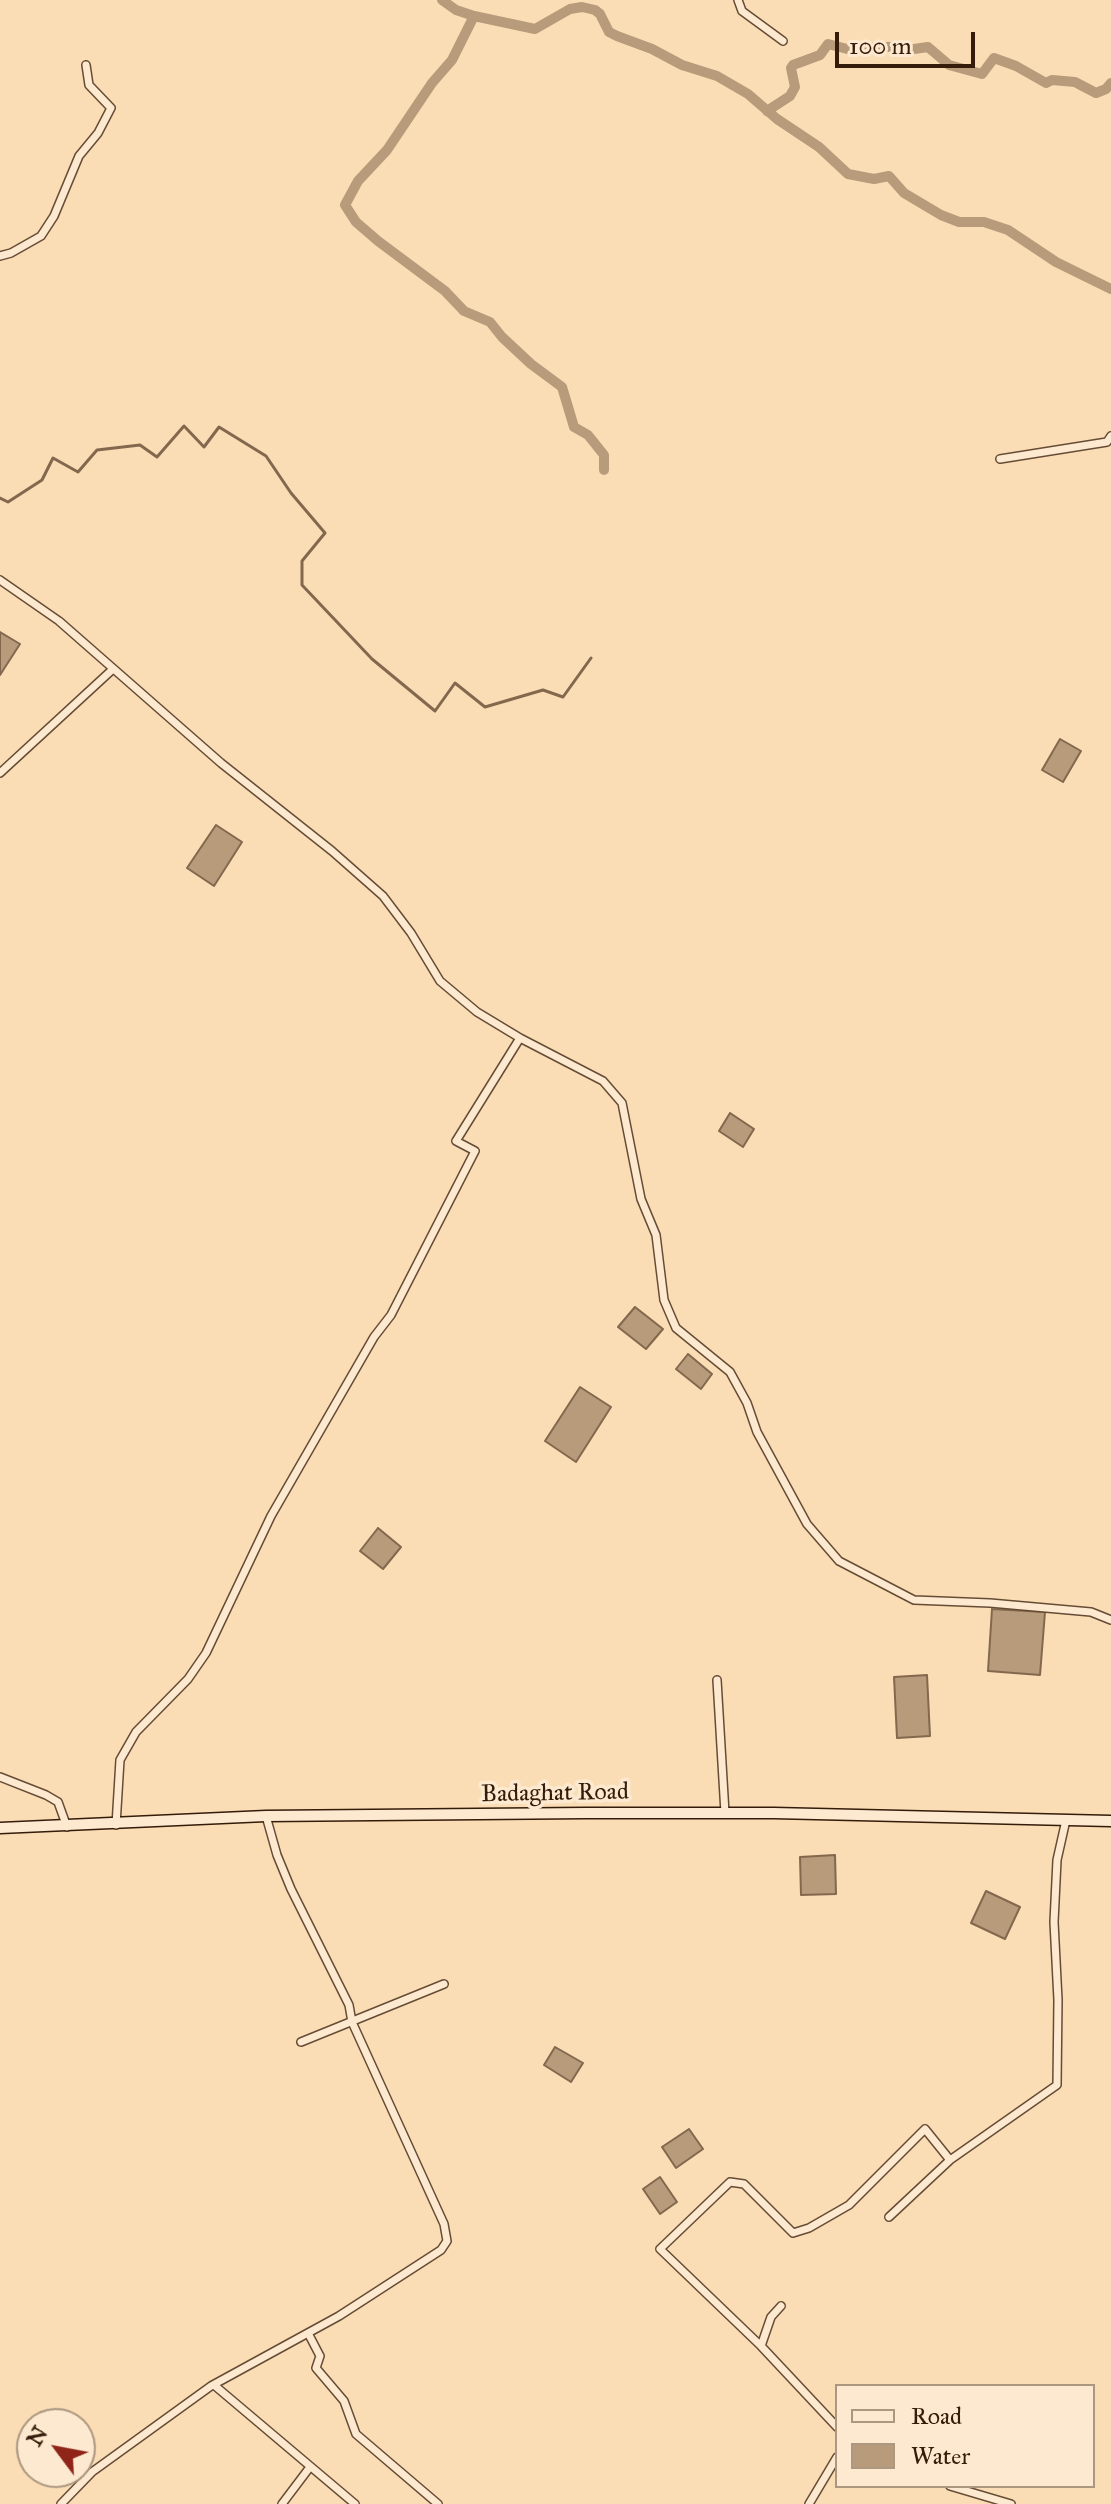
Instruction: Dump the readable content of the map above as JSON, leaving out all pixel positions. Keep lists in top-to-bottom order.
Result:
{
  "streets": {
    "main road": ["Badaghat Road"]
  },
  "legend": ["Road", "Water"],
  "scale_bar": "100 m",
  "north": "top left"
}
